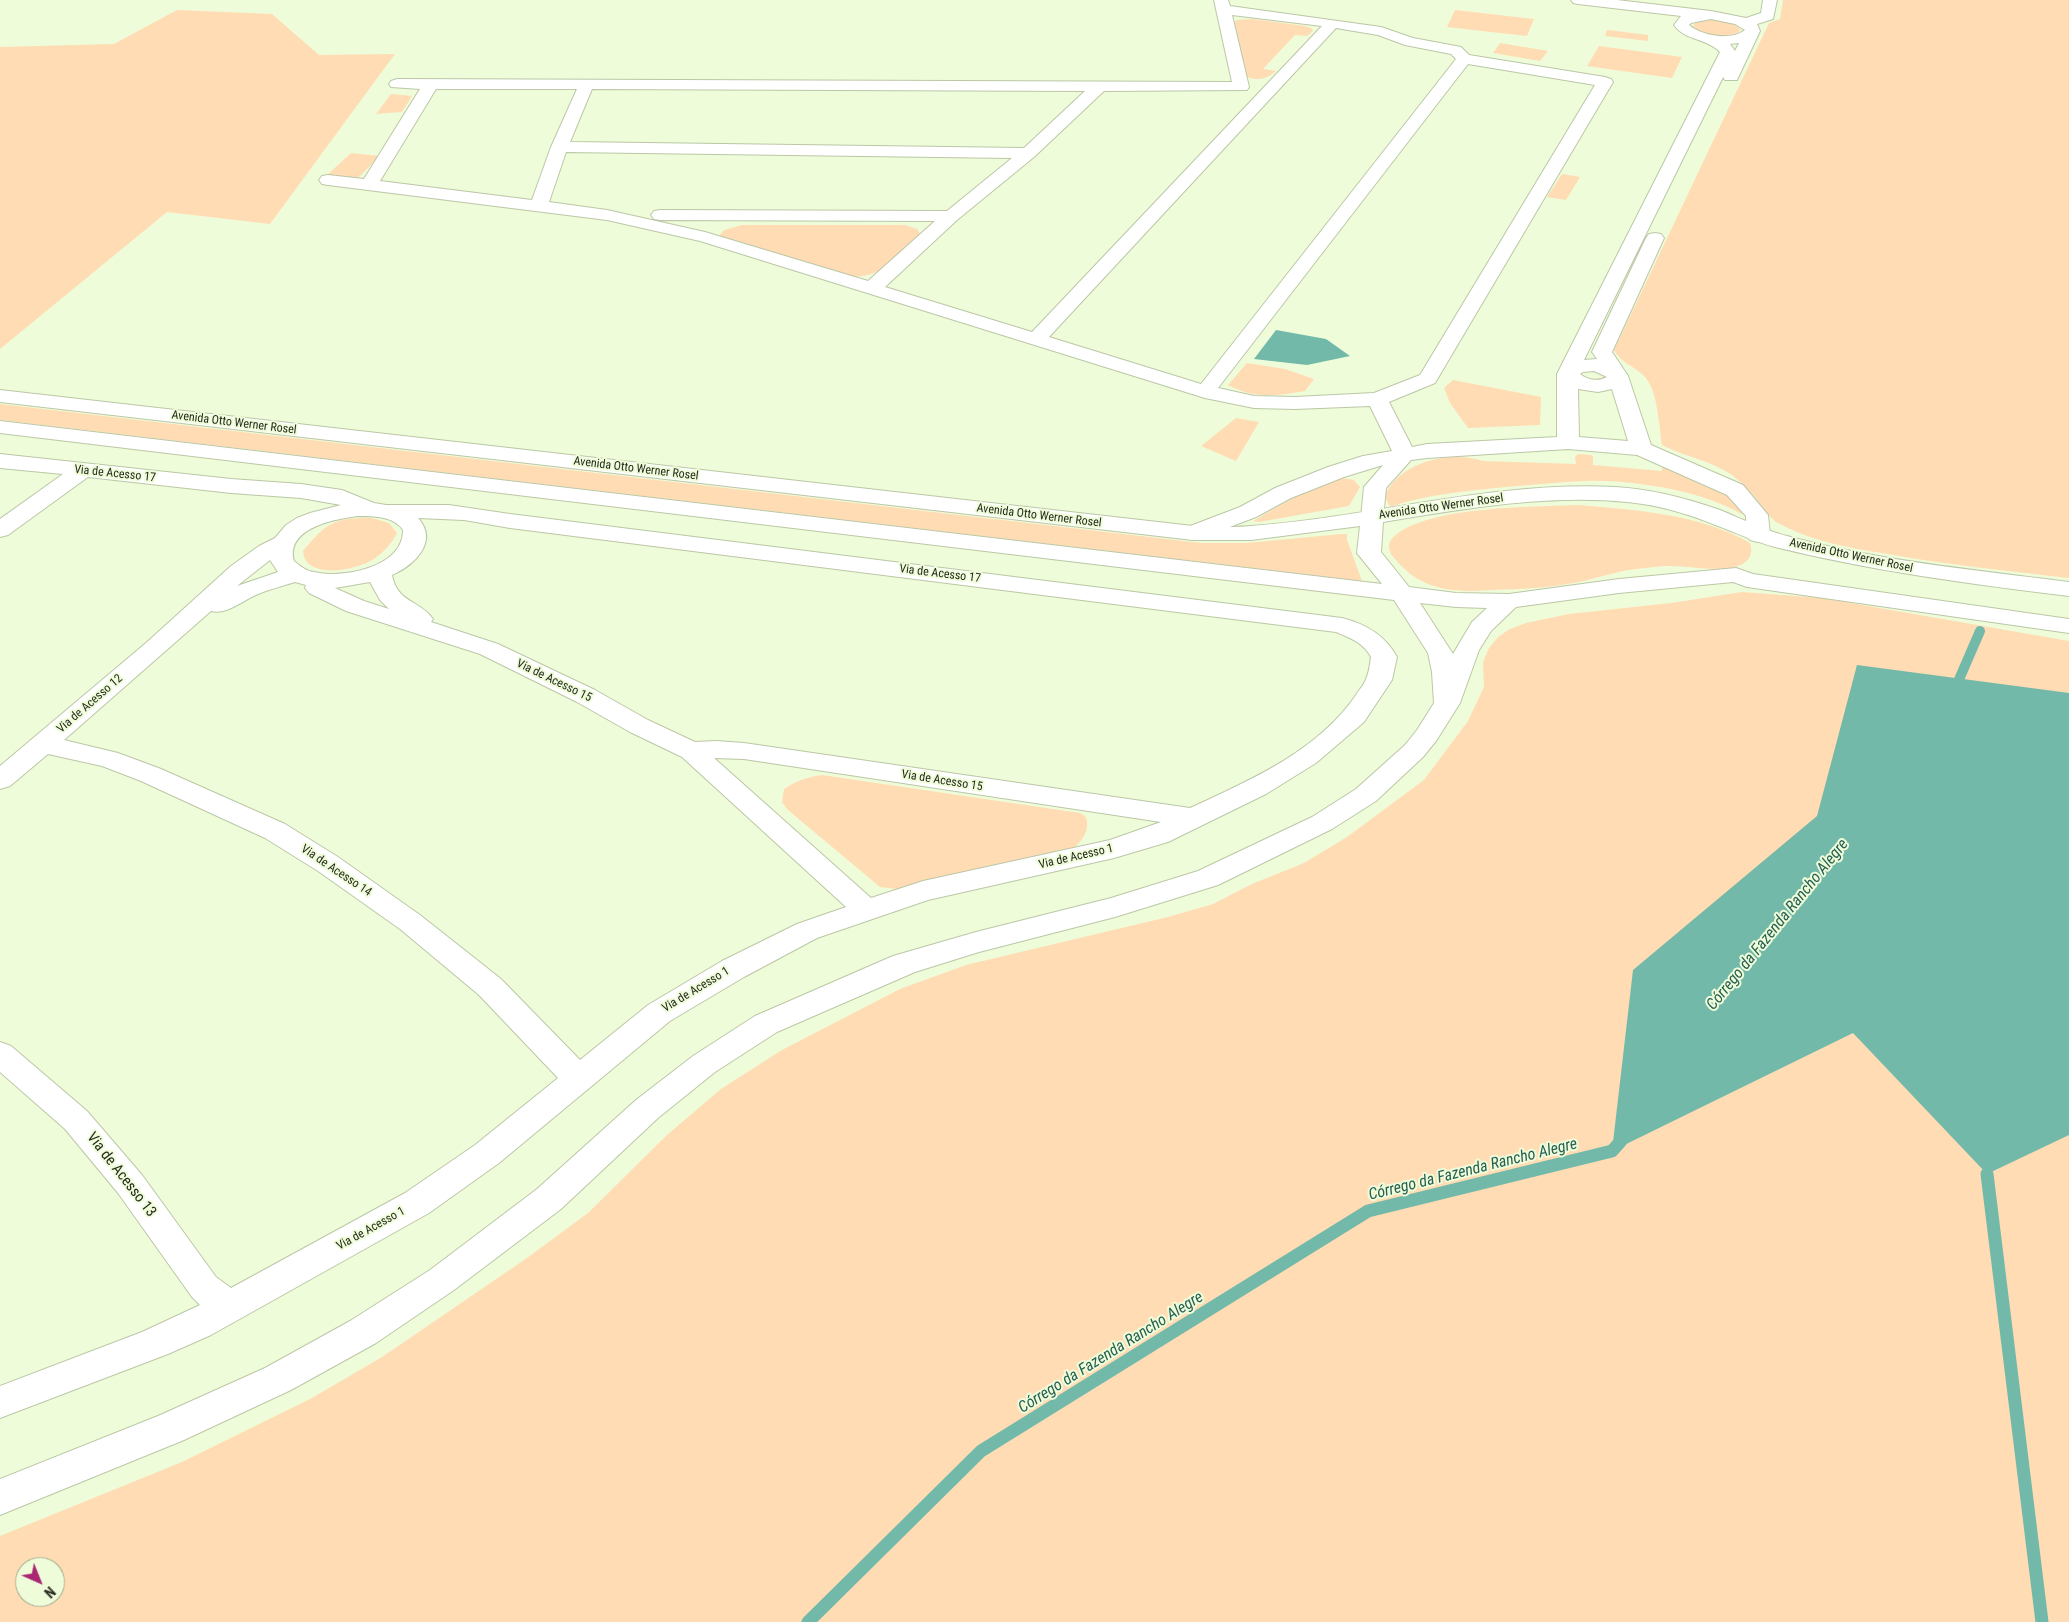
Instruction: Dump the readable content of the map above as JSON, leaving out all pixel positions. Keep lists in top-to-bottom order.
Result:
{
  "streets": {
    "street": [
      "Avenida Otto Werner Rosel",
      "Via de Acesso 17",
      "Via de Acesso 15",
      "Via de Acesso 12",
      "Via de Acesso 1",
      "Via de Acesso 14",
      "Via de Acesso 13"
    ]
  },
  "crossings": [
    ["Via de Acesso 17", "Via de Acesso 12"],
    ["Via de Acesso 17", "Via de Acesso 1"],
    ["Via de Acesso 15", "Via de Acesso 1"],
    ["Via de Acesso 12", "Via de Acesso 14"],
    ["Via de Acesso 1", "Via de Acesso 14"],
    ["Via de Acesso 1", "Via de Acesso 13"]
  ],
  "water": ["Córrego da Fazenda Rancho Alegre"],
  "north": "bottom right"
}
